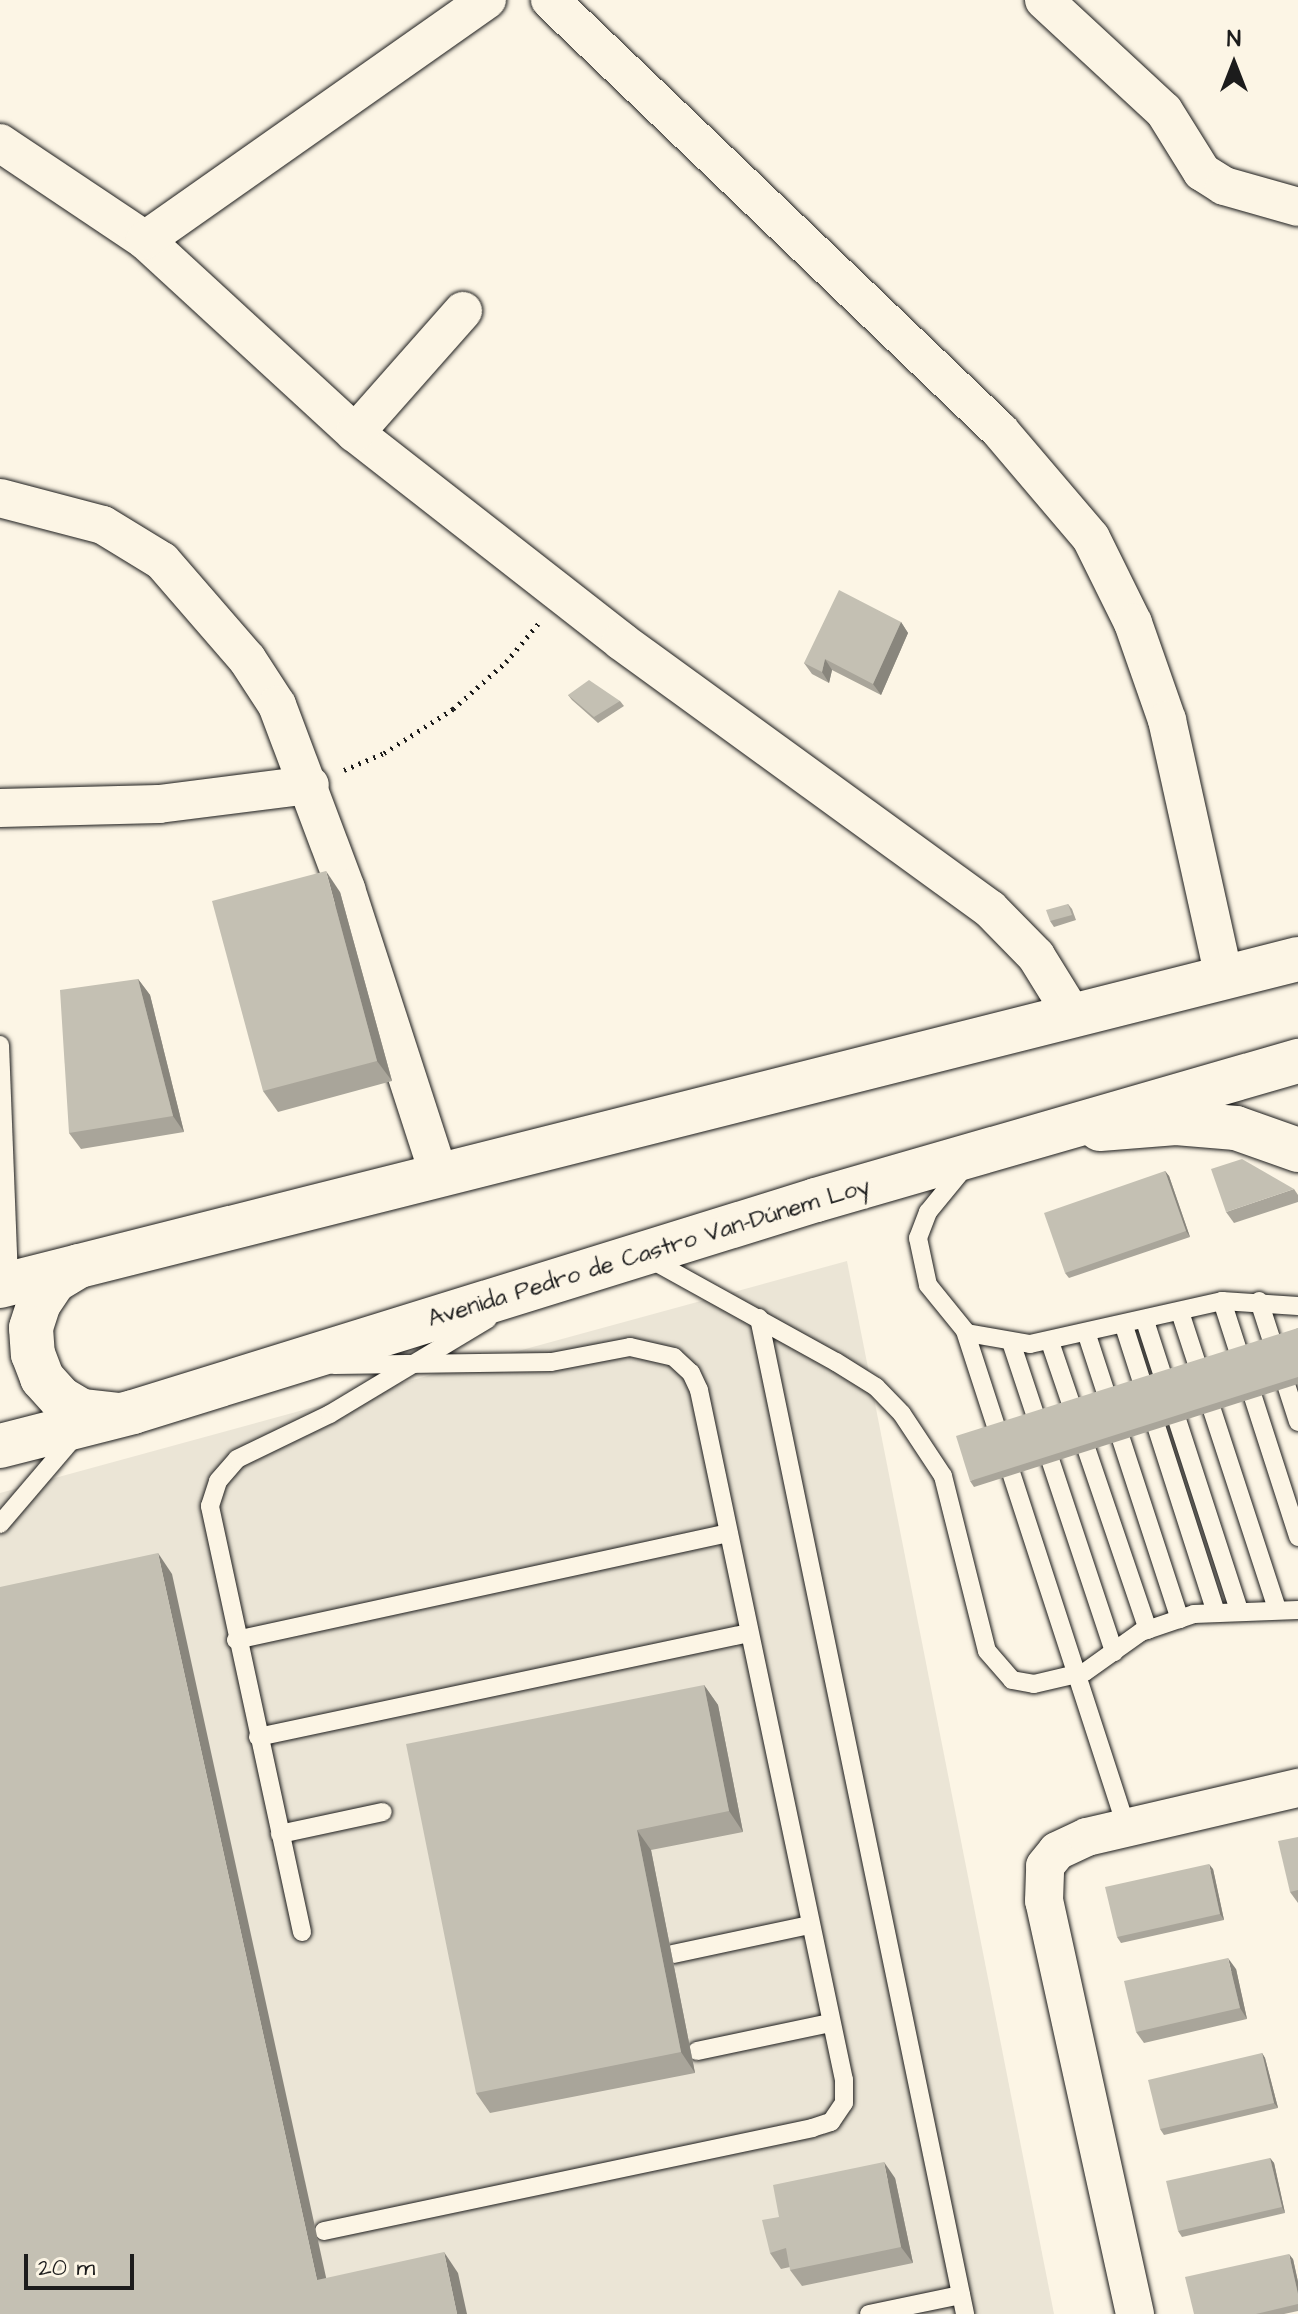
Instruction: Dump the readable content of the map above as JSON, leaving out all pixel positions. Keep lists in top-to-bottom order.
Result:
{
  "streets": {
    "main road": ["Avenida Pedro de Castro Van-Dúnem Loy"]
  },
  "scale_bar": "20 m",
  "north": "top"
}
